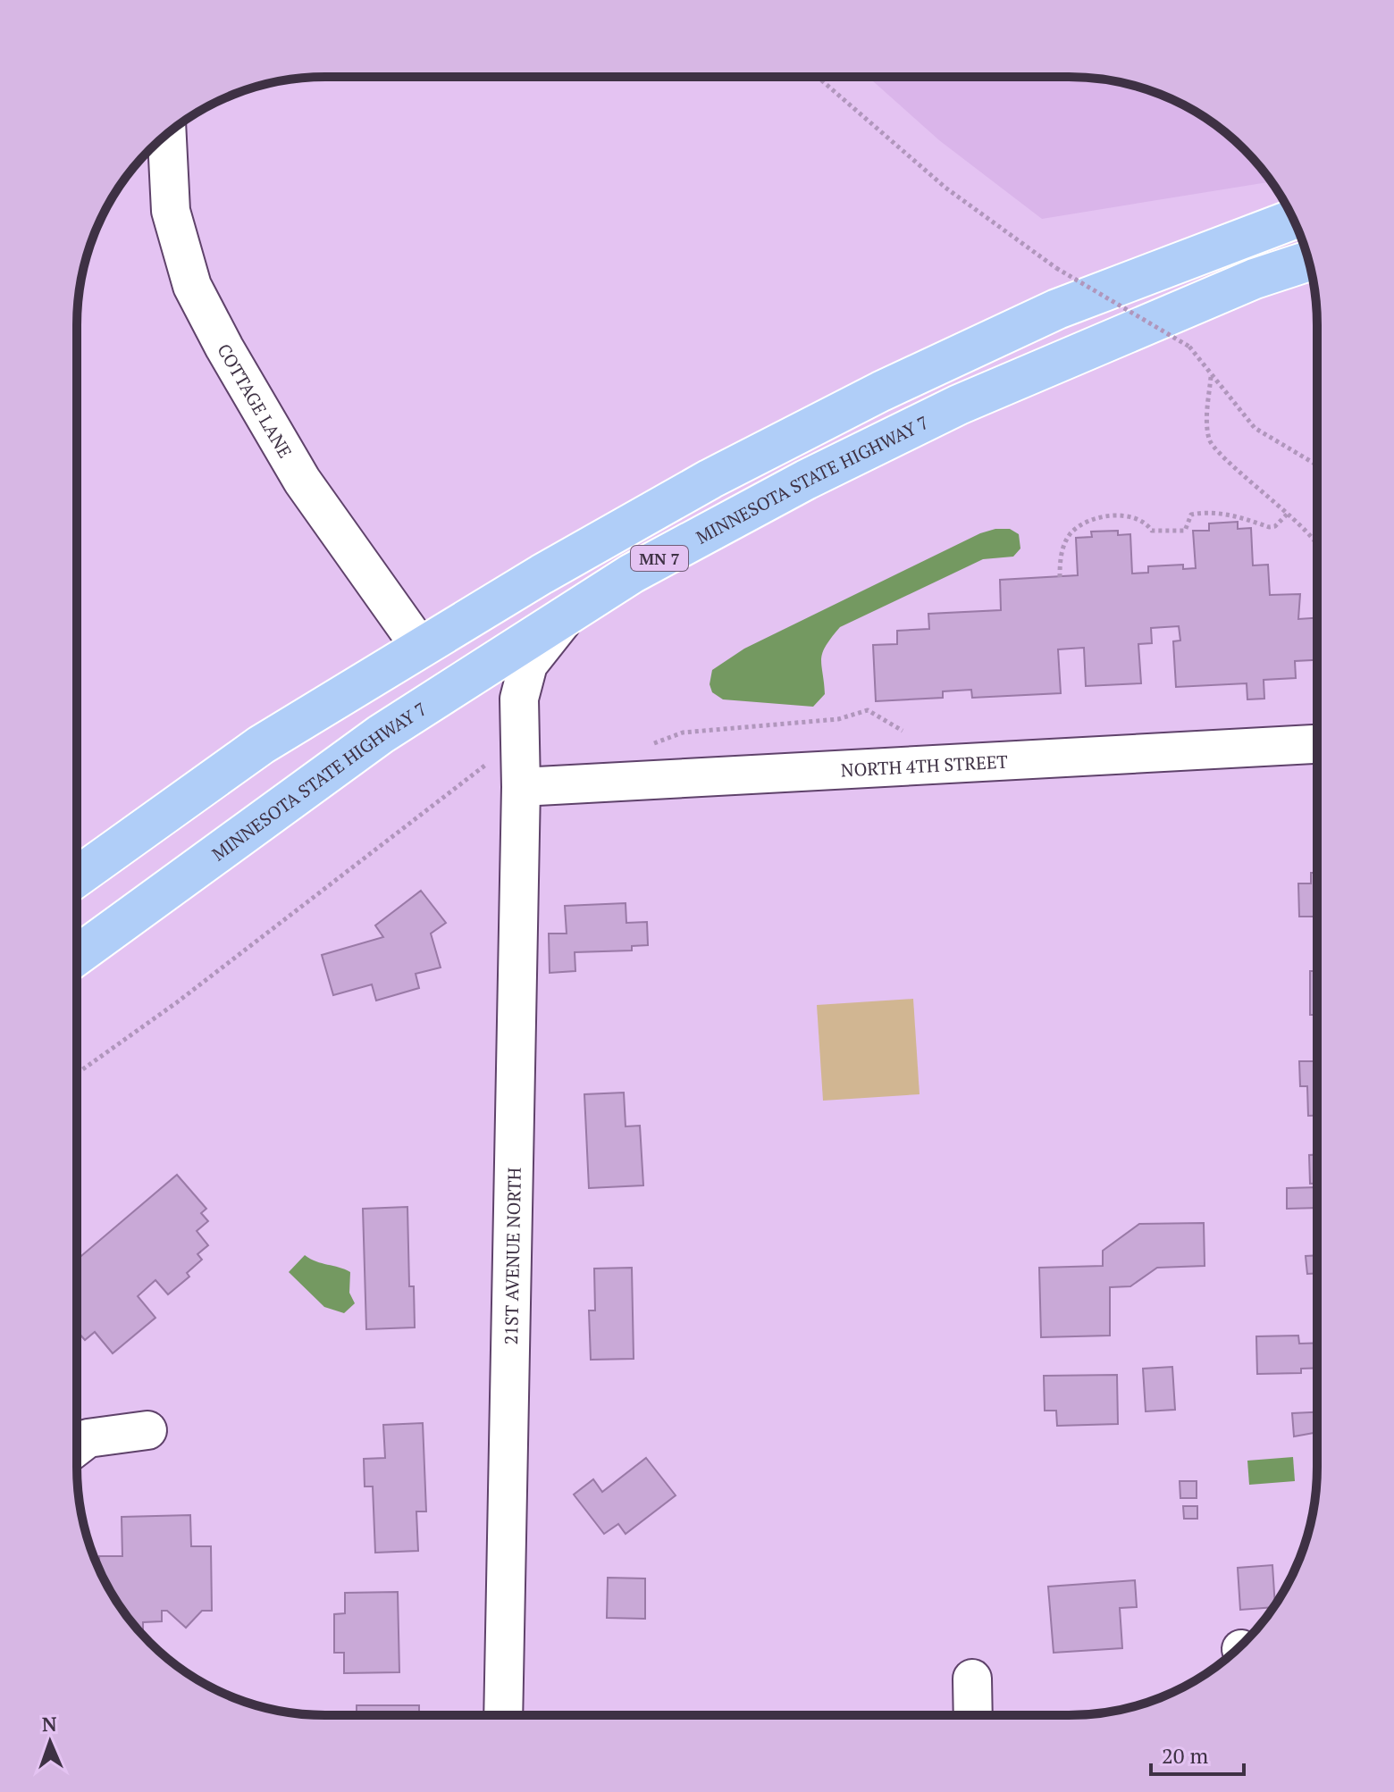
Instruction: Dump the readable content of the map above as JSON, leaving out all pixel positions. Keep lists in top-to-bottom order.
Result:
{
  "streets": {
    "highway": ["MINNESOTA STATE HIGHWAY 7", "MN 7"],
    "street": ["COTTAGE LANE", "NORTH 4TH STREET", "21ST AVENUE NORTH"]
  },
  "crossings": [
    ["COTTAGE LANE", "MN 7"],
    ["MINNESOTA STATE HIGHWAY 7", "21ST AVENUE NORTH"],
    ["NORTH 4TH STREET", "21ST AVENUE NORTH"]
  ],
  "scale_bar": "20 m",
  "north": "top"
}
